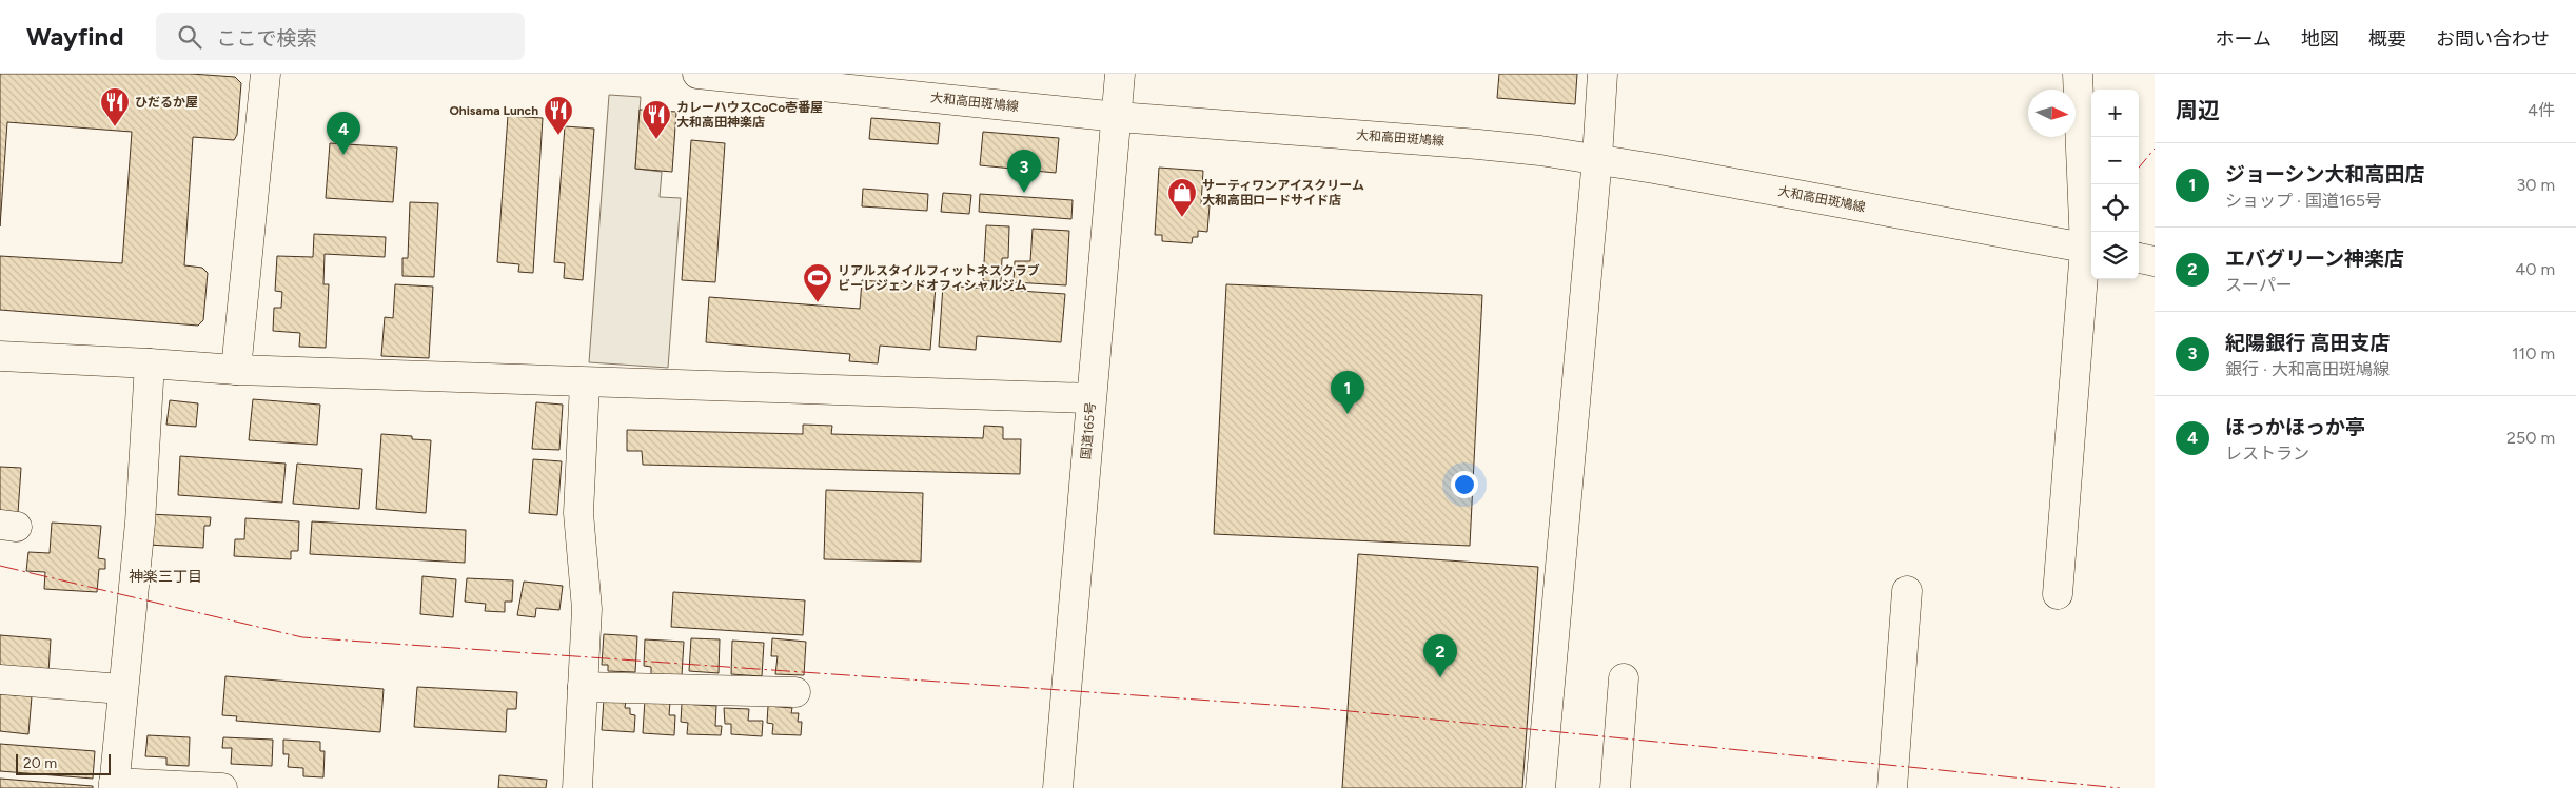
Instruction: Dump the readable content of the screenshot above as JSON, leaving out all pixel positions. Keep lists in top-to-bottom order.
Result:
{
  "streets": {
    "main road": ["大和高田斑鳩線", "国道165号"]
  },
  "crossings": [
    ["大和高田斑鳩線", "国道165号"]
  ],
  "districts": ["神楽三丁目"],
  "places": {
    "restaurant": ["ひだるか屋", "Ohisama Lunch", "カレーハウスCoCo壱番屋 大和高田神楽店"],
    "shop": ["サーティワンアイスクリーム 大和高田ロードサイド店"],
    "sports": ["リアルスタイルフィットネスクラブ ビーレジェンドオフィシャルジム"]
  },
  "scale_bar": "20 m",
  "north": "right",
  "page": {
    "header": "Wayfind",
    "search": "ここで検索",
    "nav": [
      "ホーム",
      "地図",
      "概要",
      "お問い合わせ"
    ],
    "heading": ["周辺", "4件"],
    "map_buttons": ["+", "−"],
    "pins": [
      "4",
      "3",
      "1",
      "2"
    ],
    "list": [
      {
        "mark": "1",
        "name": "ジョーシン大和高田店",
        "note": "ショップ · 国道165号",
        "value": "30 m"
      },
      {
        "mark": "2",
        "name": "エバグリーン神楽店",
        "note": "スーパー",
        "value": "40 m"
      },
      {
        "mark": "3",
        "name": "紀陽銀行 高田支店",
        "note": "銀行 · 大和高田斑鳩線",
        "value": "110 m"
      },
      {
        "mark": "4",
        "name": "ほっかほっか亭",
        "note": "レストラン",
        "value": "250 m"
      }
    ],
    "scale": "20 m"
  }
}
